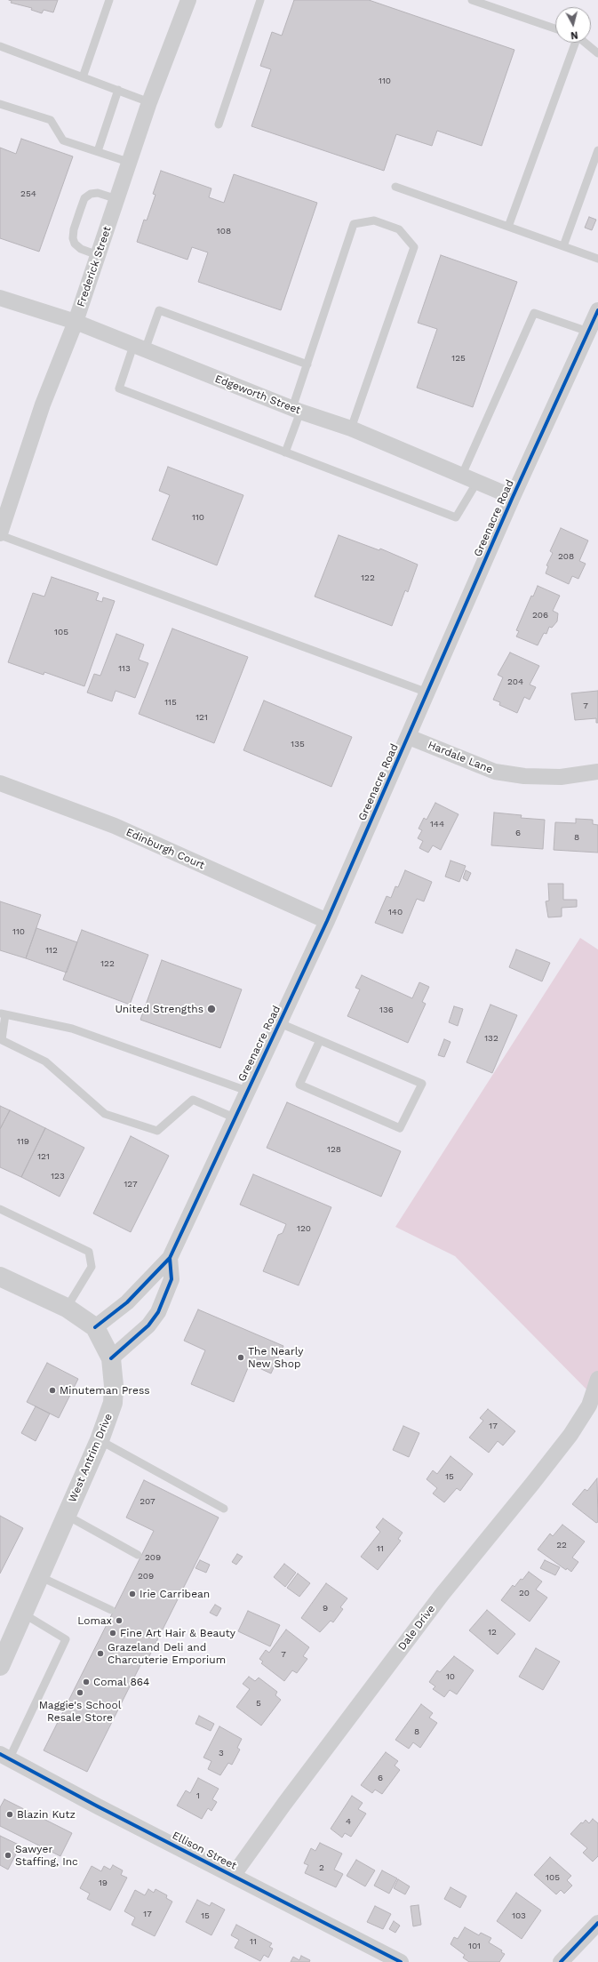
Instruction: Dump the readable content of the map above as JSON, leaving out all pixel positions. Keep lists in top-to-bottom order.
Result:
{
  "streets": {
    "street": [
      "Frederick Street",
      "Edgeworth Street",
      "Greenacre Road",
      "Hardale Lane",
      "Edinburgh Court",
      "West Antrim Drive",
      "Dale Drive",
      "Ellison Street"
    ]
  },
  "crossings": [
    ["Frederick Street", "Edgeworth Street"],
    ["Edgeworth Street", "Greenacre Road"],
    ["Greenacre Road", "Hardale Lane"],
    ["Greenacre Road", "Edinburgh Court"],
    ["Greenacre Road", "West Antrim Drive"],
    ["Dale Drive", "Ellison Street"]
  ],
  "places": [
    "United Strengths",
    "The Nearly New Shop",
    "Minuteman Press",
    "Irie Carribean",
    "Lomax",
    "Fine Art Hair & Beauty",
    "Grazeland Deli and Charcuterie Emporium",
    "Comal 864",
    "Maggie's School Resale Store",
    "Blazin Kutz",
    "Sawyer Staffing, Inc"
  ],
  "house_numbers": [
    "110",
    "254",
    "108",
    "125",
    "110",
    "208",
    "122",
    "206",
    "105",
    "113",
    "204",
    "115",
    "7",
    "121",
    "135",
    "144",
    "6",
    "8",
    "140",
    "110",
    "112",
    "122",
    "136",
    "132",
    "119",
    "128",
    "121",
    "123",
    "127",
    "120",
    "17",
    "15",
    "207",
    "22",
    "11",
    "209",
    "209",
    "20",
    "9",
    "12",
    "7",
    "10",
    "5",
    "8",
    "3",
    "6",
    "1",
    "4",
    "2",
    "105",
    "19",
    "17",
    "15",
    "103",
    "11",
    "101"
  ],
  "north": "bottom"
}
